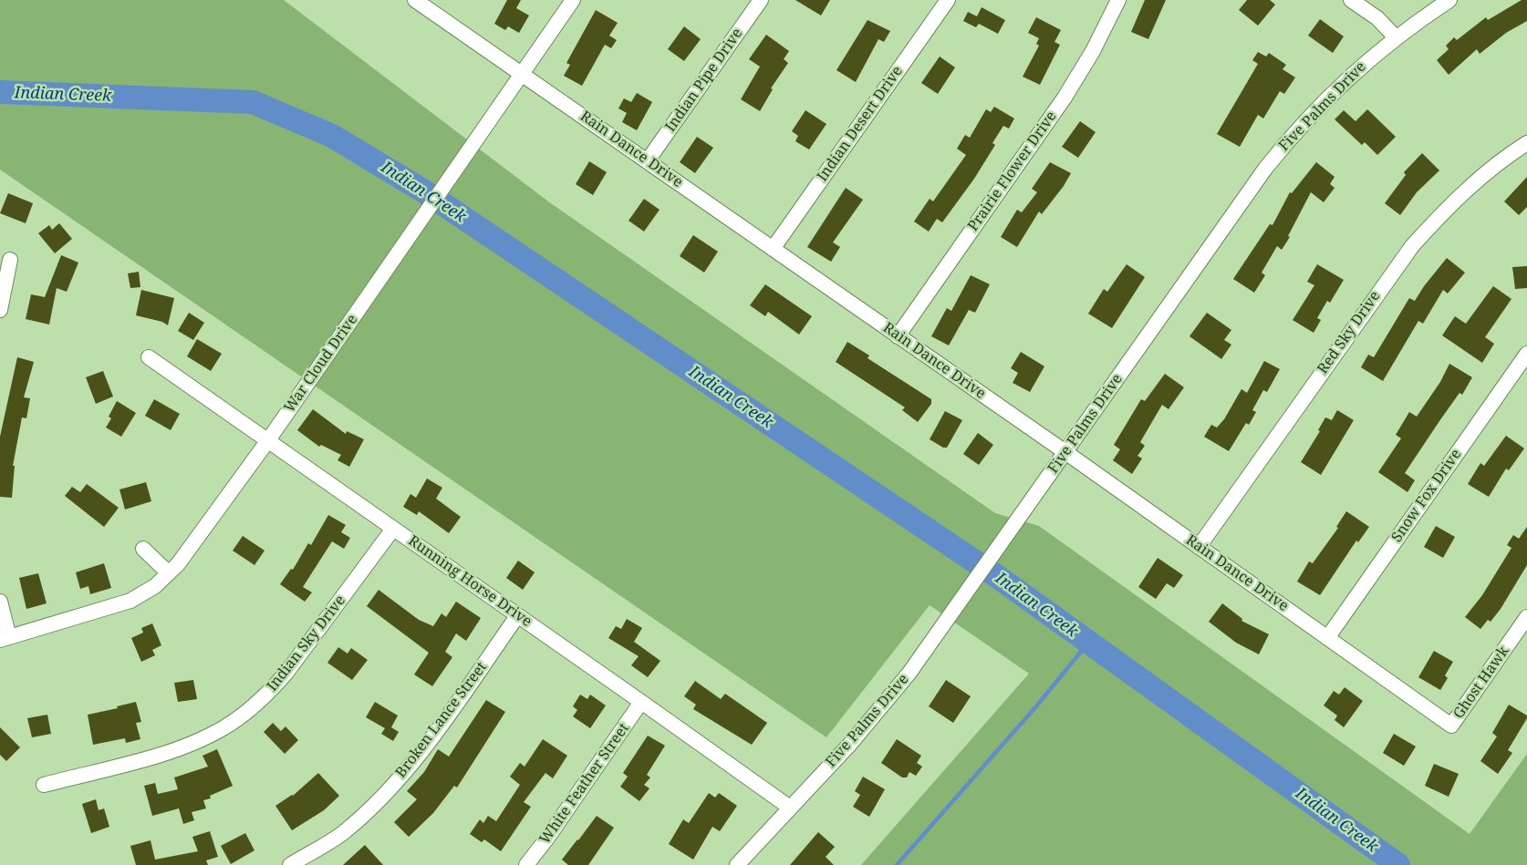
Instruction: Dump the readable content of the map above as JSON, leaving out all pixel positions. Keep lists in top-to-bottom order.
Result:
{
  "streets": {
    "street": [
      "Indian Pipe Drive",
      "Five Palms Drive",
      "Indian Desert Drive",
      "Rain Dance Drive",
      "Prairie Flower Drive",
      "Red Sky Drive",
      "War Cloud Drive",
      "Snow Fox Drive",
      "Running Horse Drive",
      "Indian Sky Drive",
      "Ghost Hawk",
      "Broken Lance Street",
      "White Feather Street"
    ]
  },
  "crossings": [
    ["Indian Pipe Drive", "Rain Dance Drive"],
    ["Five Palms Drive", "Rain Dance Drive"],
    ["Five Palms Drive", "Running Horse Drive"],
    ["Indian Desert Drive", "Rain Dance Drive"],
    ["Rain Dance Drive", "Prairie Flower Drive"],
    ["Rain Dance Drive", "Red Sky Drive"],
    ["Rain Dance Drive", "War Cloud Drive"],
    ["Rain Dance Drive", "Snow Fox Drive"],
    ["Rain Dance Drive", "Ghost Hawk"],
    ["War Cloud Drive", "Running Horse Drive"],
    ["Running Horse Drive", "Indian Sky Drive"],
    ["Running Horse Drive", "Broken Lance Street"],
    ["Running Horse Drive", "White Feather Street"]
  ],
  "water": ["Indian Creek"]
}
